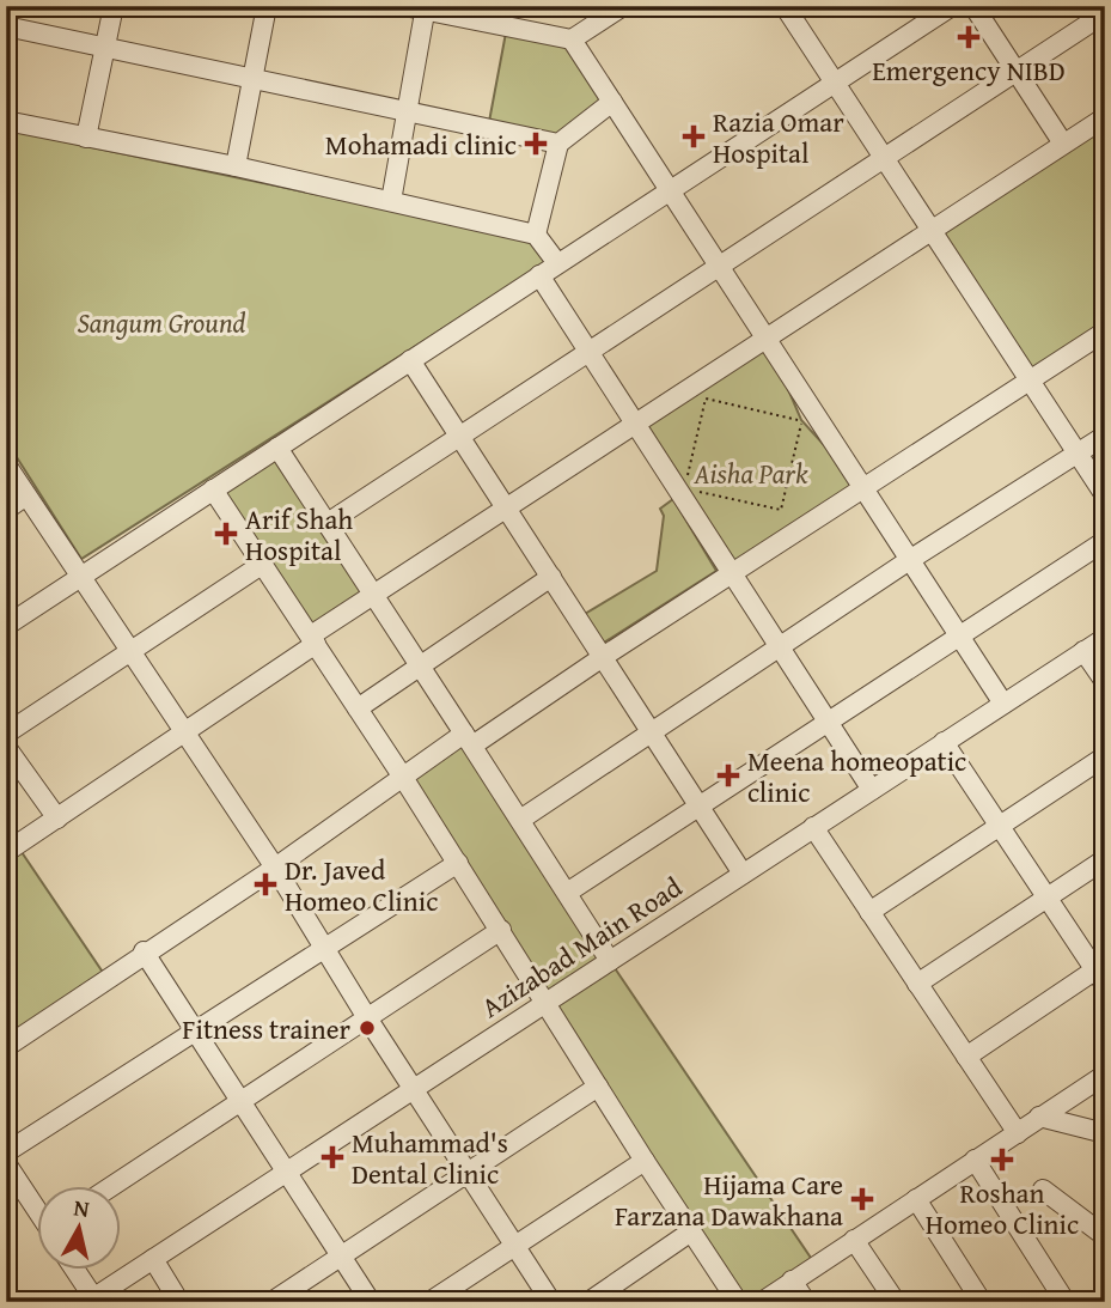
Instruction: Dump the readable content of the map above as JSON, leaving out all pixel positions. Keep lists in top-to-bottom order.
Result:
{
  "streets": {
    "street": ["Azizabad Main Road"]
  },
  "parks": ["Sangum Ground", "Aisha Park"],
  "places": {
    "health": [
      "Emergency NIBD",
      "Razia Omar Hospital",
      "Mohamadi clinic",
      "Arif Shah Hospital",
      "Meena homeopatic clinic",
      "Dr. Javed Homeo Clinic",
      "Muhammad's Dental Clinic",
      "Roshan Homeo Clinic",
      "Hijama Care Farzana Dawakhana"
    ],
    "other": ["Fitness trainer"]
  },
  "north": "top"
}
